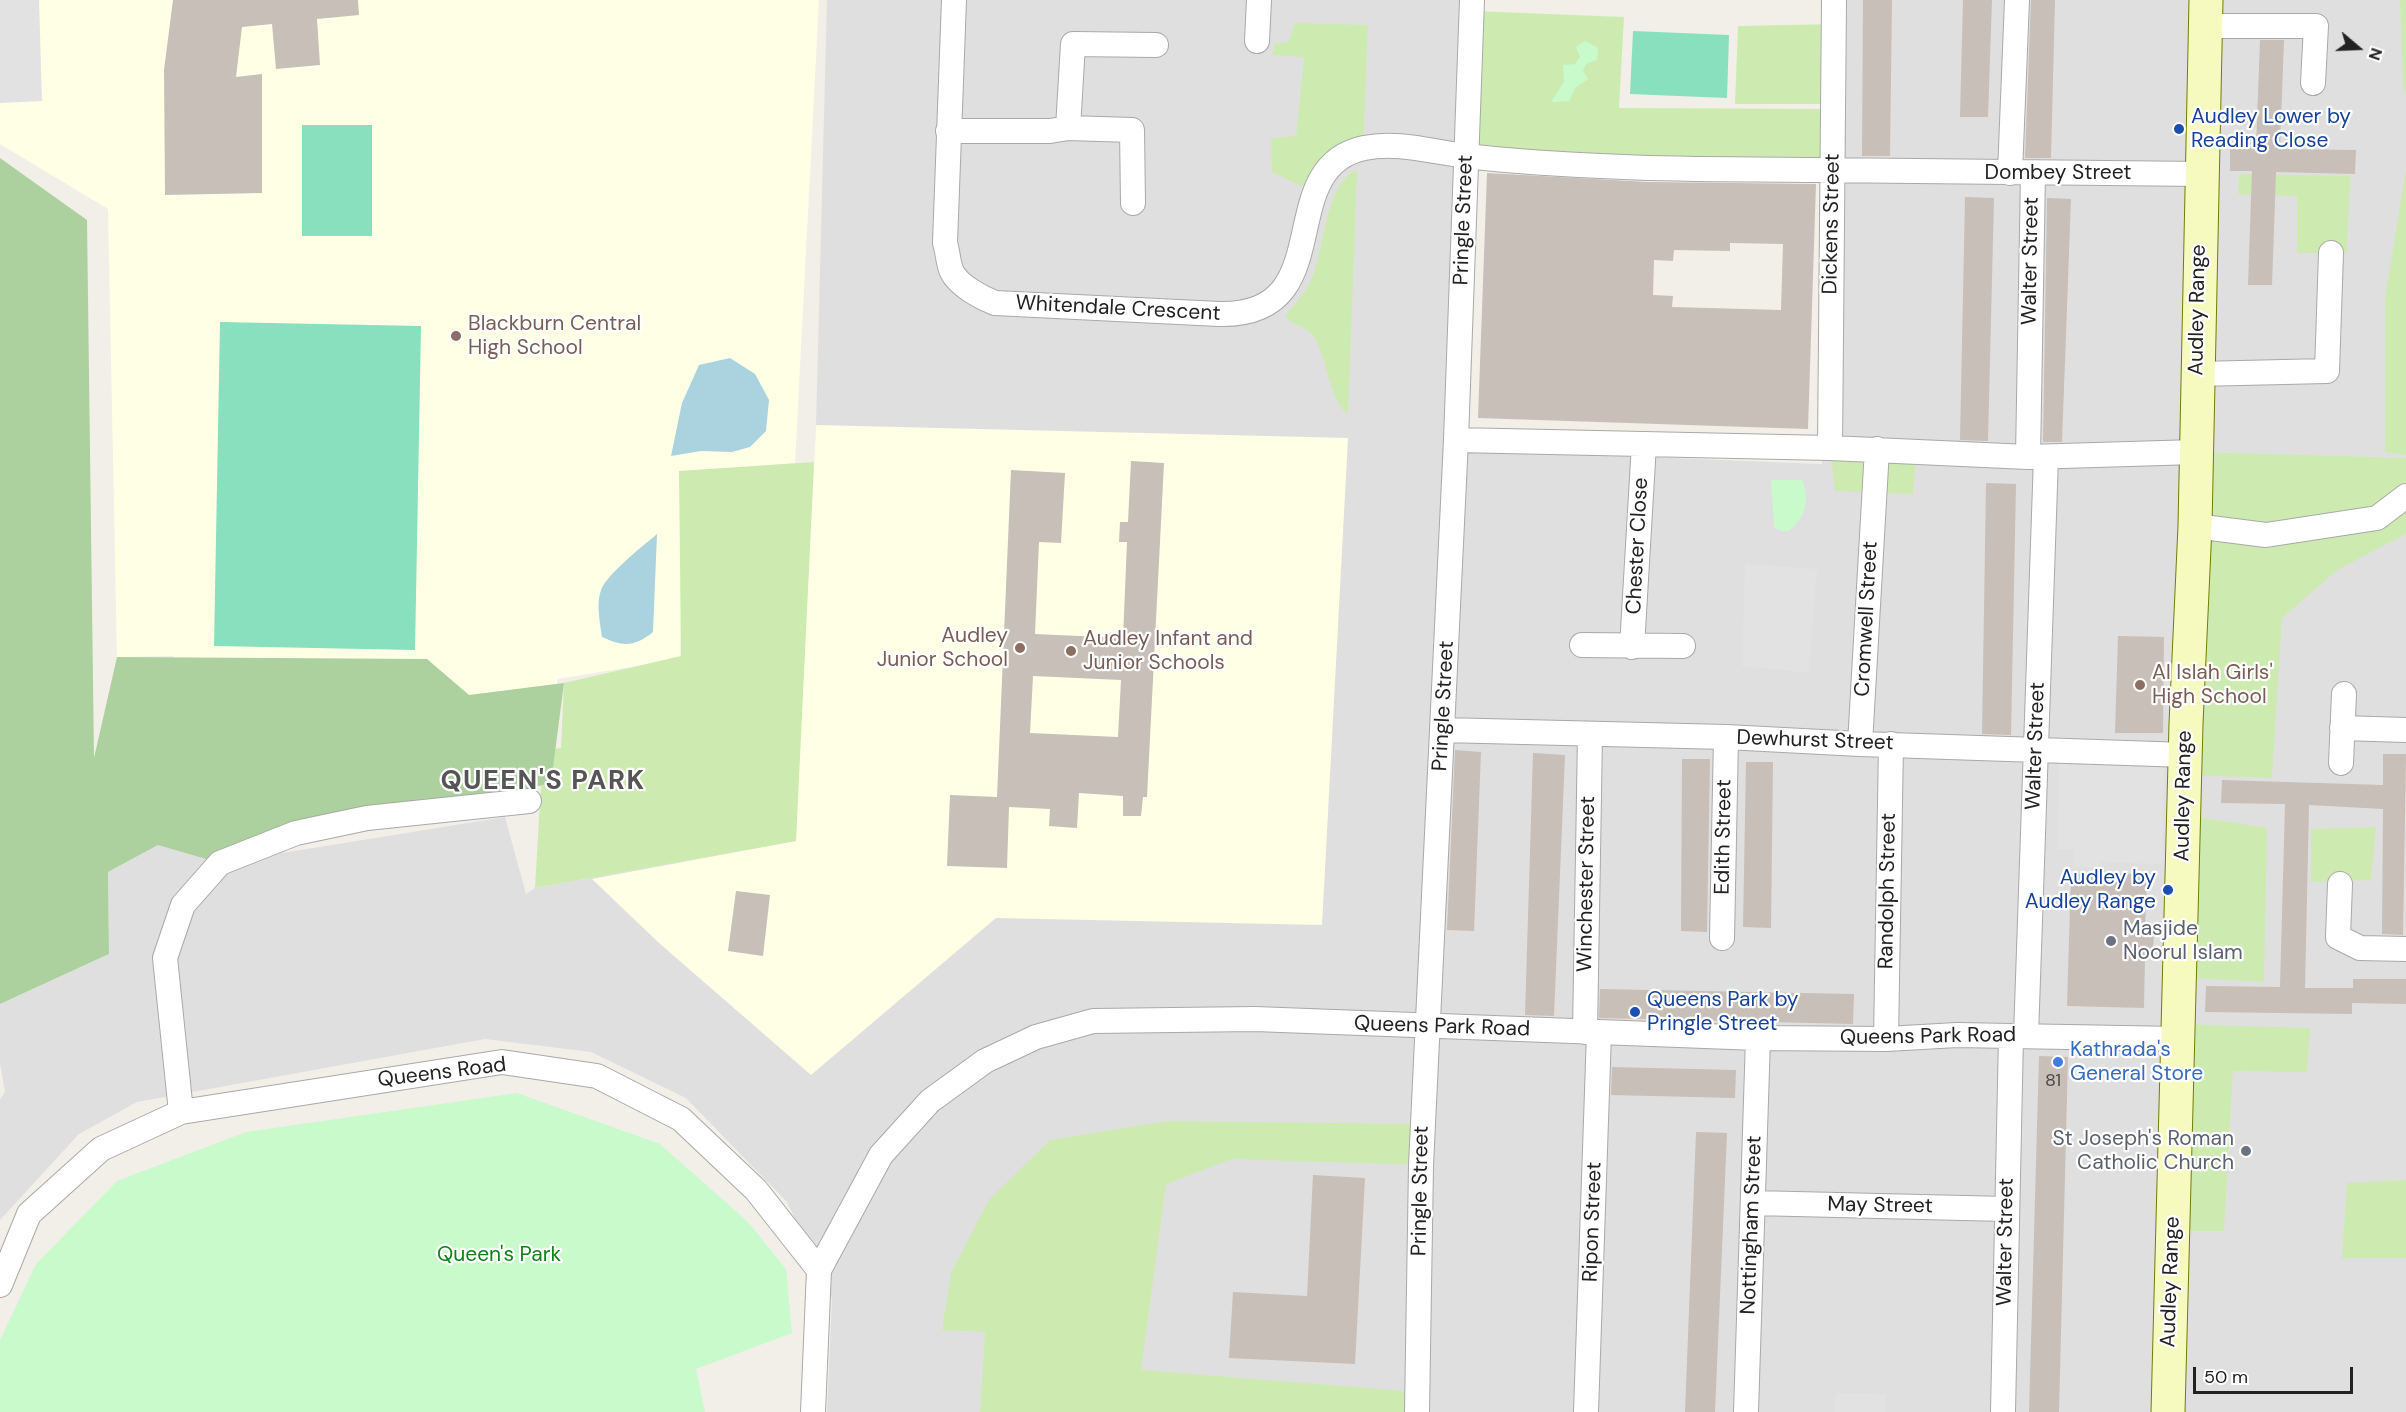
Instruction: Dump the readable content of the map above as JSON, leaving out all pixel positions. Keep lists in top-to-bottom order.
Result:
{
  "streets": {
    "street": [
      "Dombey Street",
      "Pringle Street",
      "Dickens Street",
      "Walter Street",
      "Whitendale Crescent",
      "Audley Range",
      "Chester Close",
      "Cromwell Street",
      "Dewhurst Street",
      "Edith Street",
      "Winchester Street",
      "Randolph Street",
      "Queens Park Road",
      "Queens Road",
      "May Street",
      "Ripon Street",
      "Nottingham Street"
    ]
  },
  "crossings": [
    ["Dombey Street", "Pringle Street"],
    ["Dombey Street", "Dickens Street"],
    ["Dombey Street", "Walter Street"],
    ["Dombey Street", "Whitendale Crescent"],
    ["Dombey Street", "Audley Range"],
    ["Pringle Street", "Whitendale Crescent"],
    ["Pringle Street", "Dewhurst Street"],
    ["Pringle Street", "Queens Park Road"],
    ["Walter Street", "Dewhurst Street"],
    ["Walter Street", "Queens Park Road"],
    ["Walter Street", "May Street"],
    ["Audley Range", "Dewhurst Street"],
    ["Audley Range", "Queens Park Road"],
    ["Cromwell Street", "Dewhurst Street"],
    ["Dewhurst Street", "Edith Street"],
    ["Dewhurst Street", "Winchester Street"],
    ["Dewhurst Street", "Randolph Street"],
    ["Winchester Street", "Queens Park Road"],
    ["Winchester Street", "Ripon Street"],
    ["Randolph Street", "Queens Park Road"],
    ["Queens Park Road", "Queens Road"],
    ["Queens Park Road", "Ripon Street"],
    ["Queens Park Road", "Nottingham Street"],
    ["May Street", "Nottingham Street"]
  ],
  "districts": ["QUEEN'S PARK"],
  "parks": ["Queen's Park"],
  "places": [
    "Audley Lower by Reading Close",
    "Blackburn Central High School",
    "Audley Junior School",
    "Audley Infant and Junior Schools",
    "Al Islah Girls' High School",
    "Audley by Audley Range",
    "Masjide Noorul Islam",
    "Queens Park by Pringle Street",
    "Kathrada's General Store",
    "St Joseph's Roman Catholic Church"
  ],
  "house_numbers": ["81"],
  "scale_bar": "50 m",
  "north": "right"
}
